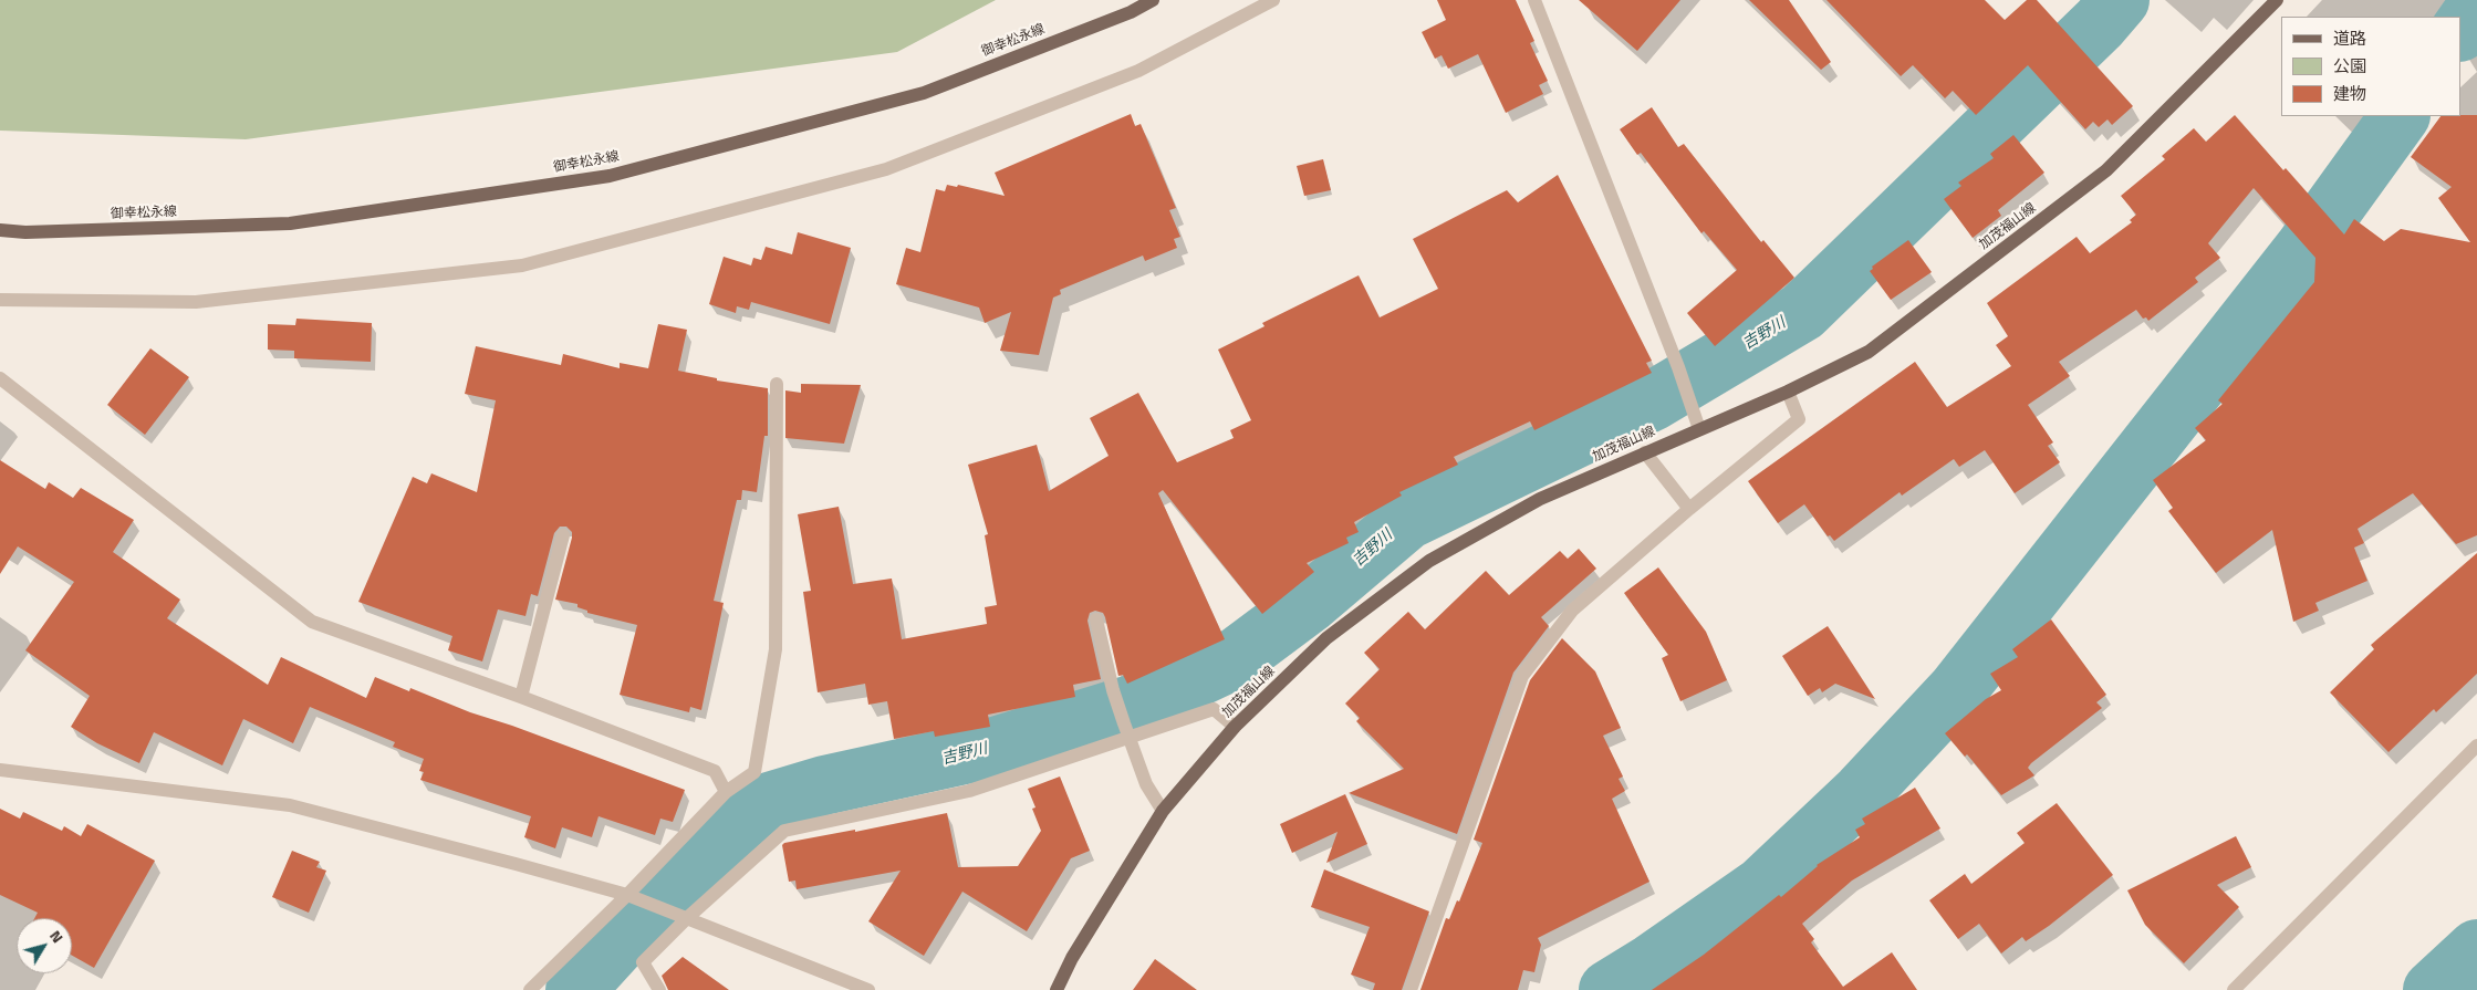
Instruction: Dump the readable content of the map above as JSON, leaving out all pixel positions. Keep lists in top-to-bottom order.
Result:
{
  "streets": {
    "main road": ["御幸松永線", "加茂福山線"]
  },
  "water": ["吉野川"],
  "legend": ["道路", "公園", "建物"],
  "north": "top right"
}
